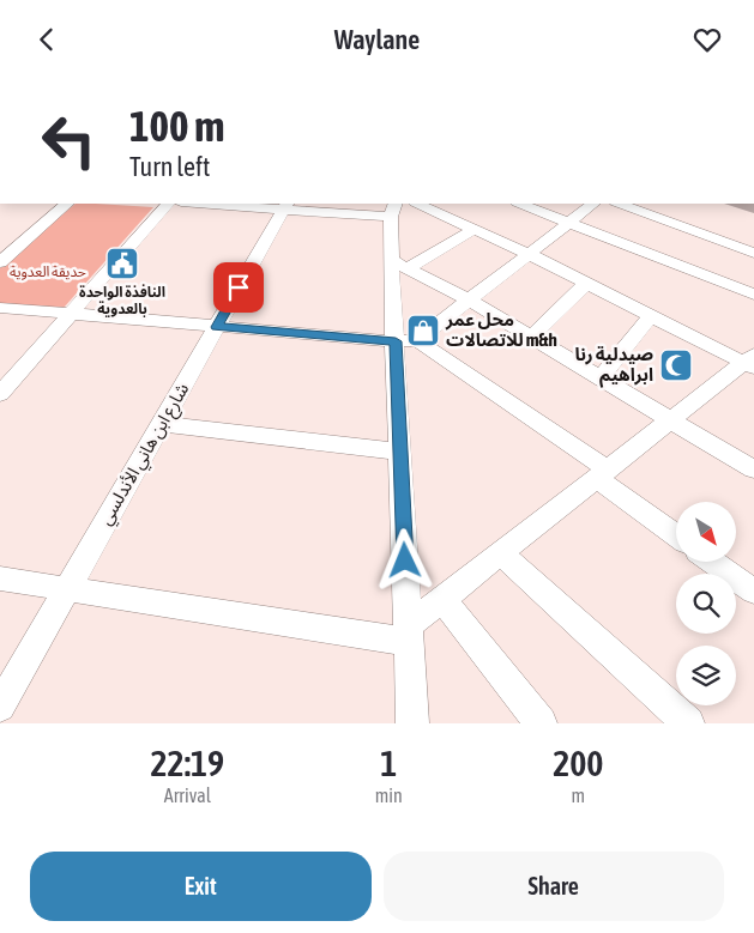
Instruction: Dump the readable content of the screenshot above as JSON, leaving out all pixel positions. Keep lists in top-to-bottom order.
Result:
{
  "streets": {
    "street": ["شارع ابن هاني الأندلسي"]
  },
  "parks": ["حديقة العدوية"],
  "places": {
    "public building": ["النافذة الواحدة بالعدوية"],
    "shop": ["محل عمر للاتصالات m&h"],
    "mosque": ["صيدلية رنا ابراهيم"]
  },
  "north": "bottom right",
  "page": {
    "header": "Waylane",
    "turn": ["100 m", "Turn left"],
    "eta": [
      "22:19",
      "Arrival",
      "1",
      "min",
      "200",
      "m"
    ],
    "buttons": ["Exit", "Share"]
  }
}
